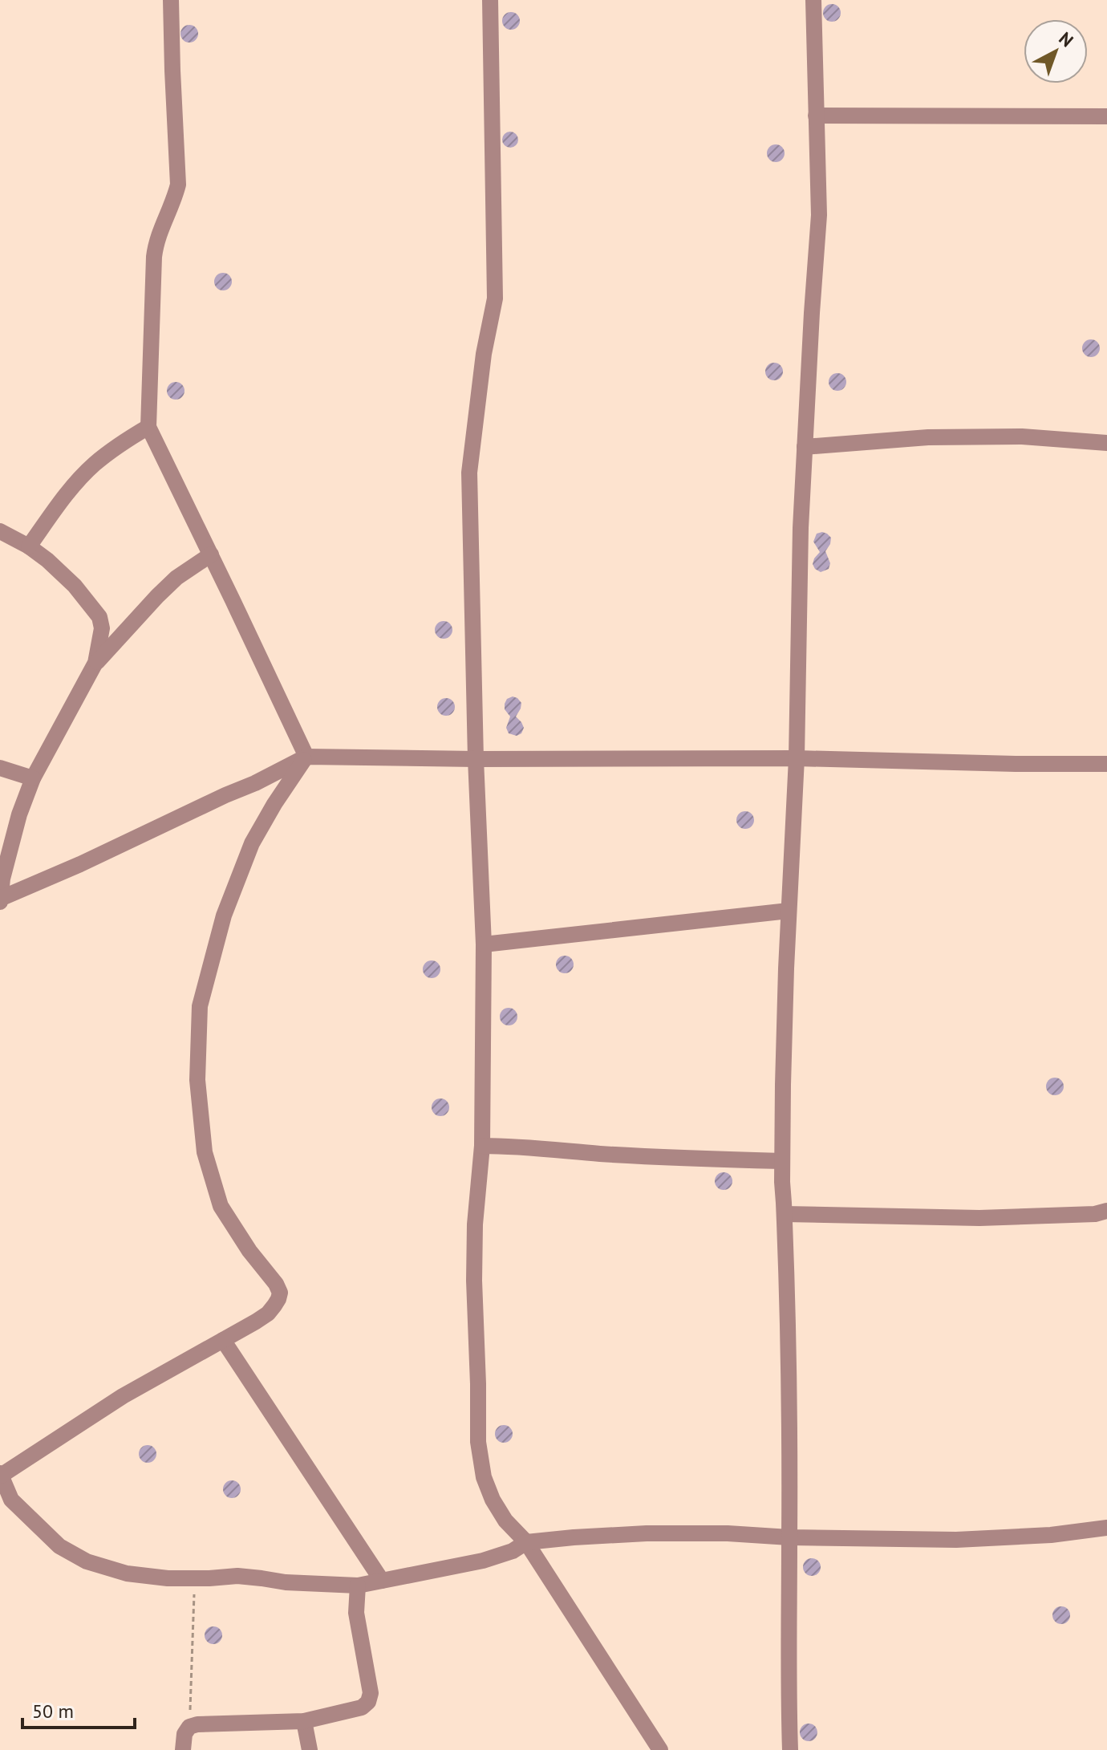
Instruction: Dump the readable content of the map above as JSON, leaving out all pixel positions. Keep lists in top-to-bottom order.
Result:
{
  "scale_bar": "50 m",
  "north": "top right"
}
